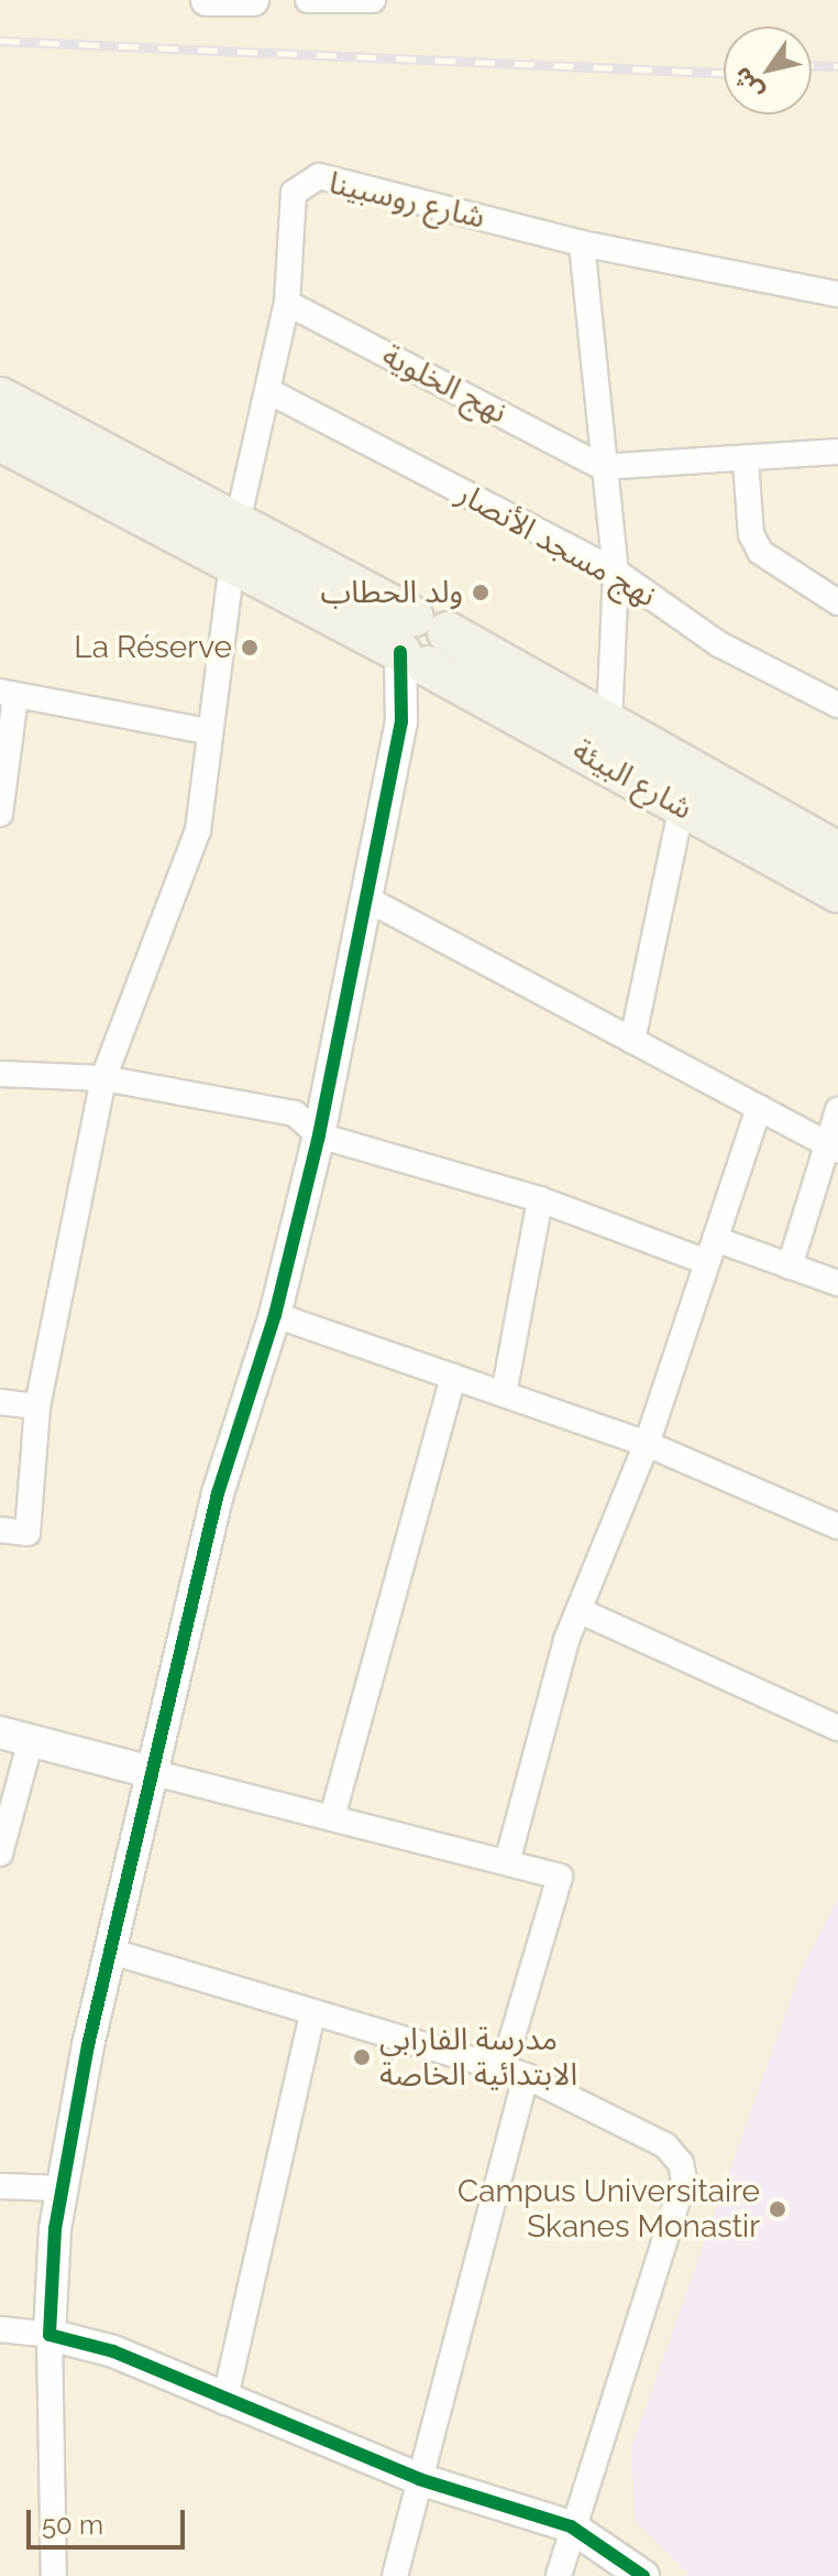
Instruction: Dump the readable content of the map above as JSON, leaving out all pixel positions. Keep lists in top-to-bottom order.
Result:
{
  "streets": {
    "main road": ["شارع البيئة"],
    "street": ["شارع روسبينا", "نهج الخلوية", "نهج مسجد الأنصار"]
  },
  "crossings": [
    ["شارع روسبينا", "نهج الخلوية"],
    ["شارع روسبينا", "نهج مسجد الأنصار"],
    ["شارع روسبينا", "شارع البيئة"]
  ],
  "places": [
    "ولد الحطاب",
    "La Réserve",
    "مدرسة الفارابي الابتدائية الخاصة",
    "Campus Universitaire Skanes Monastir"
  ],
  "scale_bar": "50 m",
  "north": "bottom left"
}
